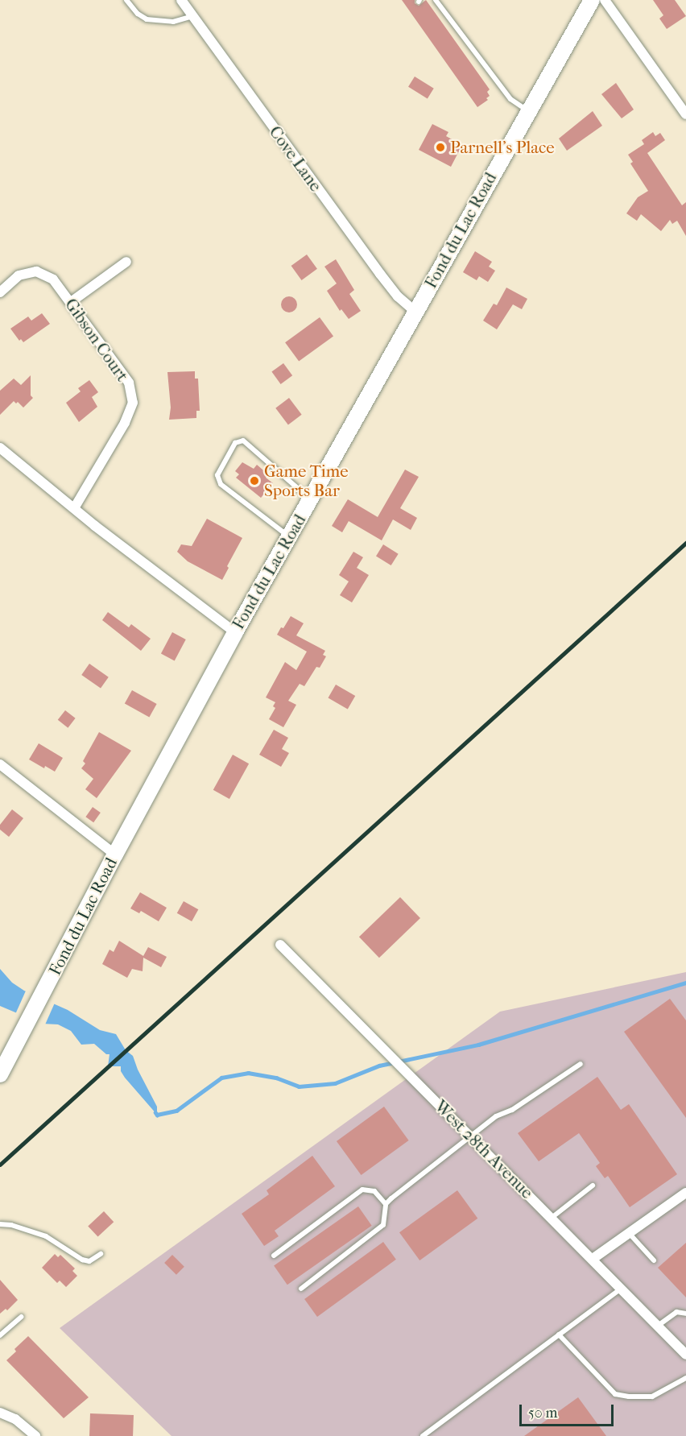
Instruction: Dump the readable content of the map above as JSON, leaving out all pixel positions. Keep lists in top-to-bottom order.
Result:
{
  "streets": {
    "main road": ["Fond du Lac Road"],
    "street": ["Cove Lane", "Gibson Court", "West 28th Avenue"]
  },
  "crossings": [
    ["Cove Lane", "Fond du Lac Road"]
  ],
  "places": ["Parnell's Place", "Game Time Sports Bar"],
  "scale_bar": "50 m"
}
